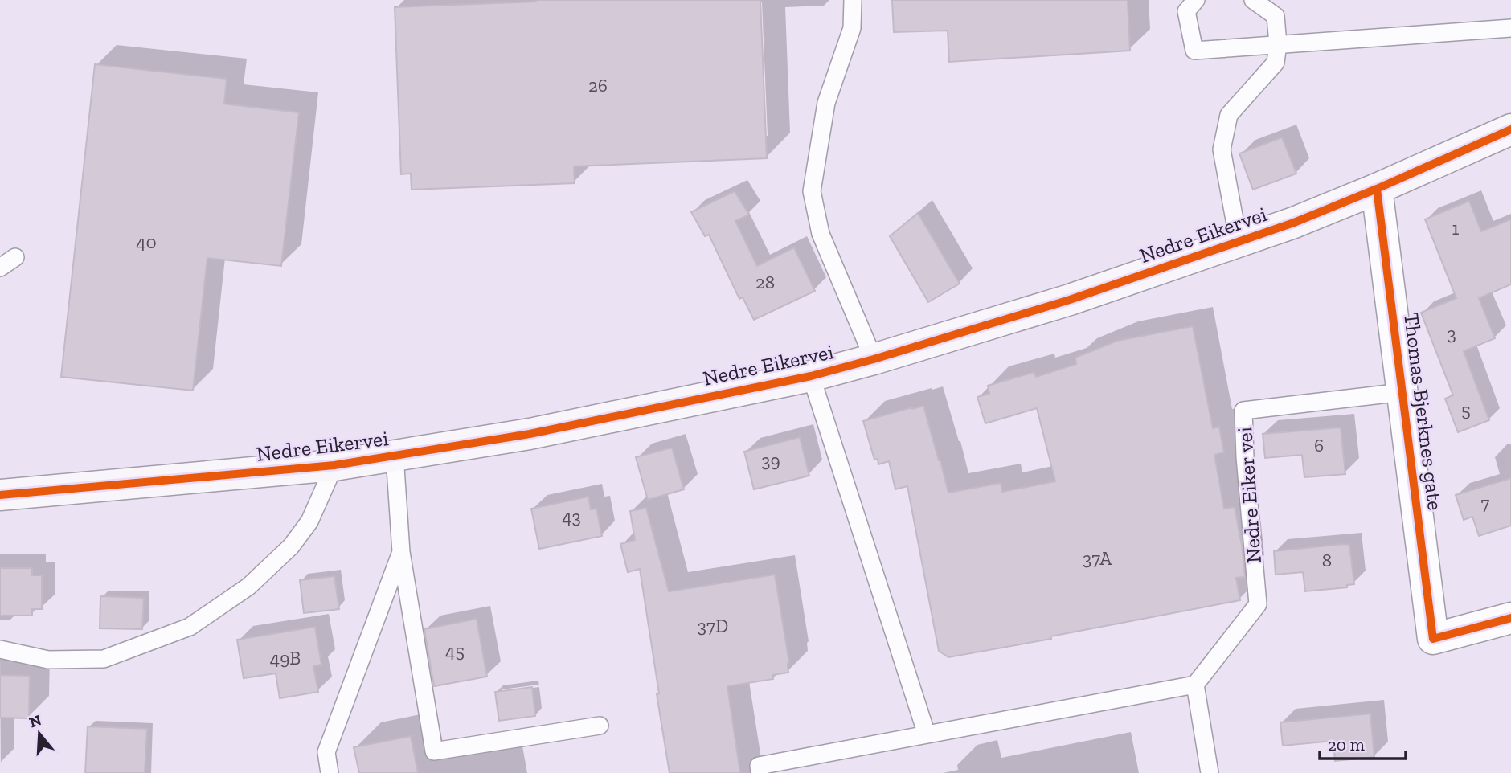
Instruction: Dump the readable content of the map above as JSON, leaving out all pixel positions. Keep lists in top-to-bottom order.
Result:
{
  "streets": {
    "main road": ["Nedre Eikervei"],
    "street": ["Thomas Bjerknes gate"],
    "lane": ["Nedre Eiker vei"]
  },
  "crossings": [
    ["Nedre Eikervei", "Thomas Bjerknes gate"],
    ["Thomas Bjerknes gate", "Nedre Eiker vei"]
  ],
  "house_numbers": [
    "26",
    "1",
    "40",
    "28",
    "3",
    "5",
    "6",
    "39",
    "7",
    "43",
    "37A",
    "8",
    "37D",
    "45",
    "49B"
  ],
  "scale_bar": "20 m",
  "north": "top"
}
